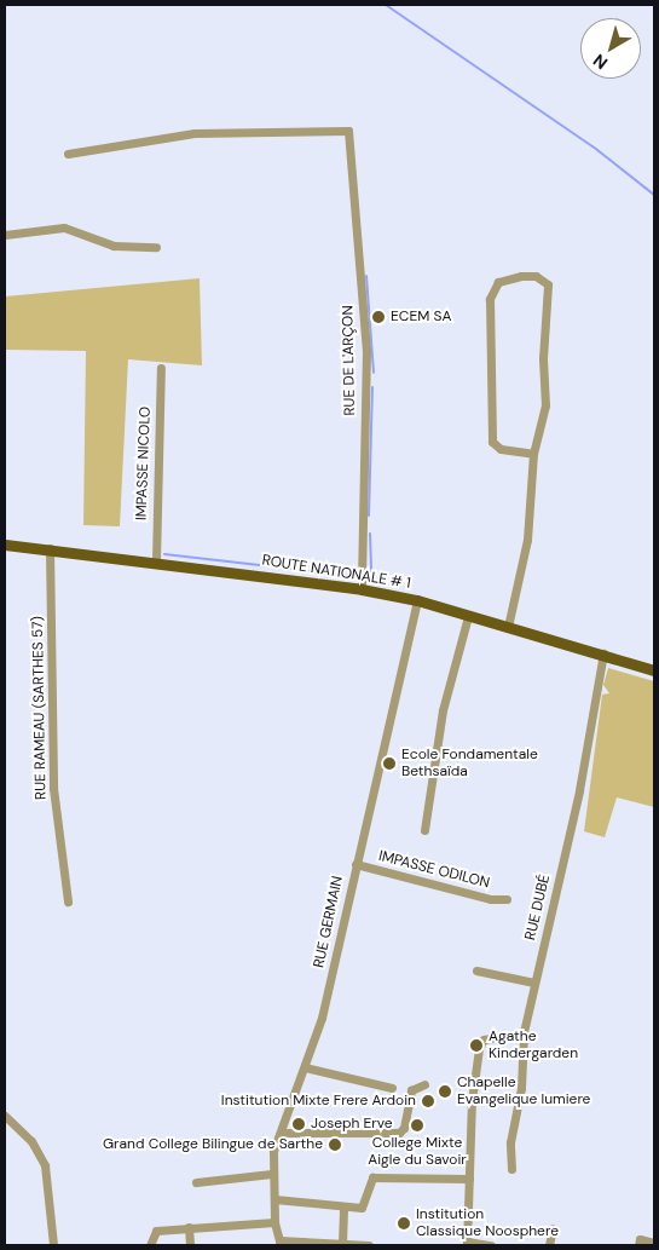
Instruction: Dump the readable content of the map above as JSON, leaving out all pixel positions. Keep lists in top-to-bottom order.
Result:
{
  "streets": {
    "main road": ["ROUTE NATIONALE # 1"],
    "street": [
      "RUE DE L'ARÇON",
      "IMPASSE NICOLO",
      "RUE RAMEAU (SARTHES 57)",
      "IMPASSE ODILON",
      "RUE DUBÉ",
      "RUE GERMAIN"
    ]
  },
  "crossings": [
    ["RUE DE L'ARÇON", "ROUTE NATIONALE # 1"],
    ["IMPASSE NICOLO", "ROUTE NATIONALE # 1"],
    ["ROUTE NATIONALE # 1", "RUE RAMEAU (SARTHES 57)"],
    ["ROUTE NATIONALE # 1", "RUE DUBÉ"],
    ["ROUTE NATIONALE # 1", "RUE GERMAIN"],
    ["IMPASSE ODILON", "RUE GERMAIN"]
  ],
  "places": [
    "ECEM SA",
    "Ecole Fondamentale Bethsaïda",
    "Agathe Kindergarden",
    "Chapelle Evangelique lumiere",
    "Institution Mixte Frere Ardoin",
    "Joseph Erve",
    "College Mixte Aigle du Savoir",
    "Grand College Bilingue de Sarthe",
    "Institution Classique Noosphere"
  ],
  "north": "bottom left"
}
